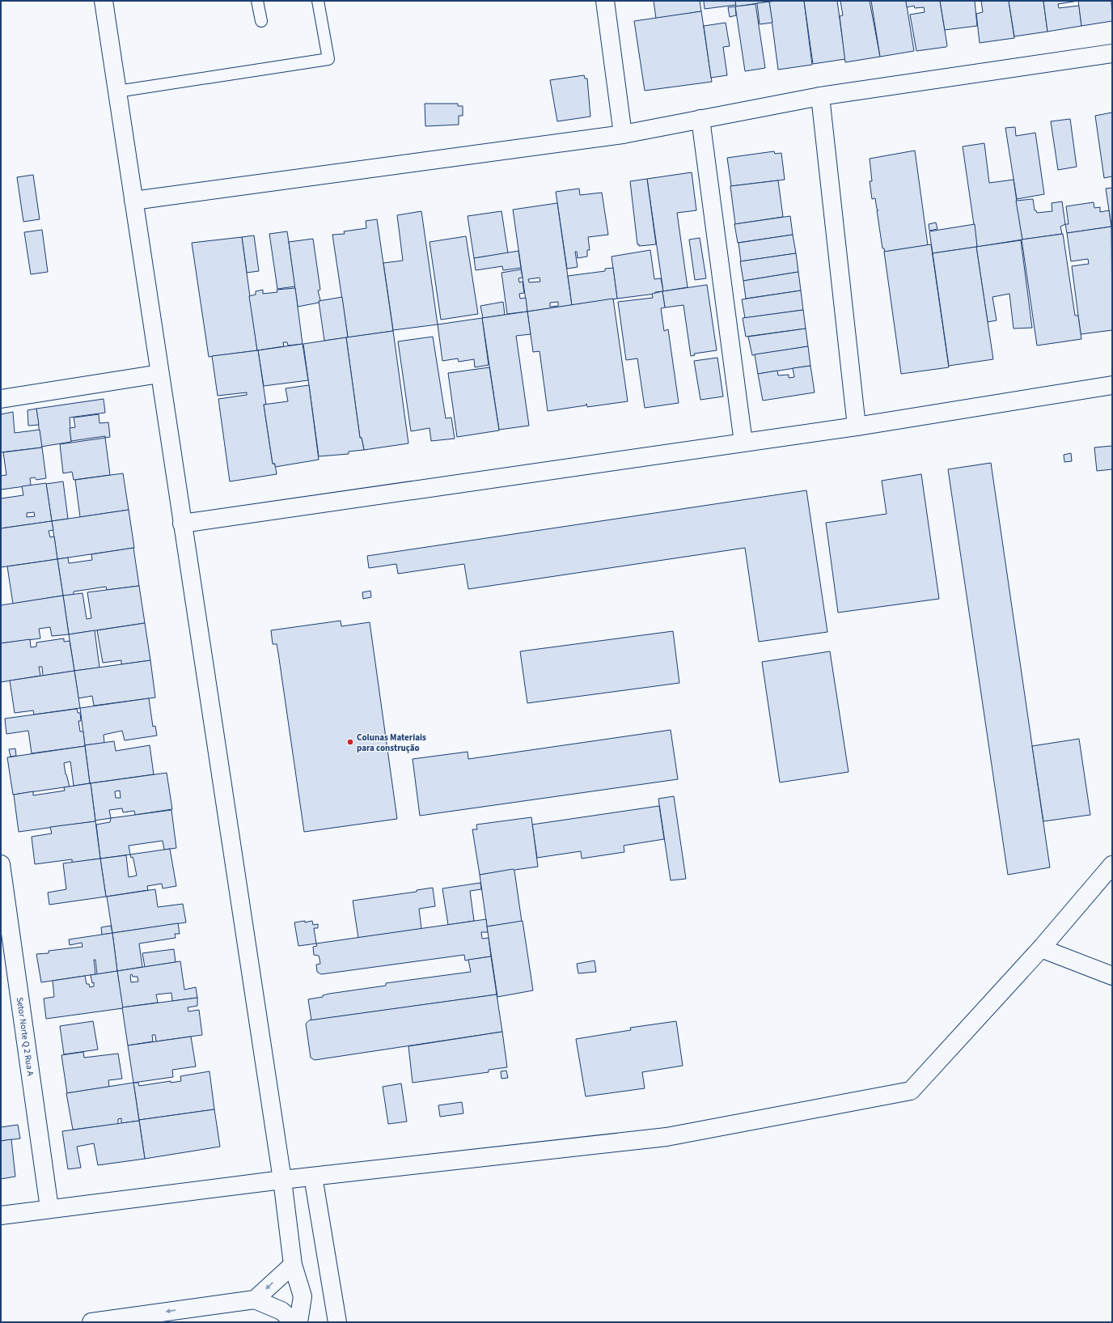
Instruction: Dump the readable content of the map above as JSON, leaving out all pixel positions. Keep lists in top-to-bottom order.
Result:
{
  "streets": {
    "street": ["Setor Norte Q 2 Rua A"]
  },
  "places": ["Colunas Materiais para construção"]
}
